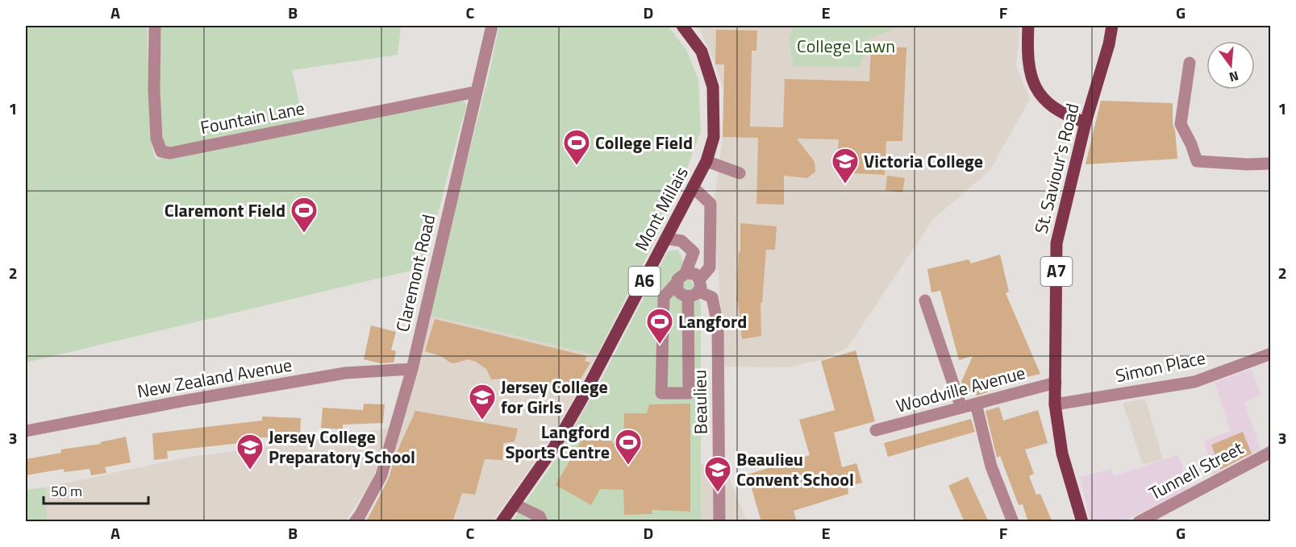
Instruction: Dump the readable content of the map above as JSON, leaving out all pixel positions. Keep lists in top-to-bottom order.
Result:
{
  "streets": {
    "main road": [
      "St. Saviour's Road",
      "Mont Millais",
      "A7",
      "A6"
    ],
    "street": [
      "Fountain Lane",
      "Claremont Road",
      "Simon Place",
      "New Zealand Avenue",
      "Woodville Avenue",
      "Beaulieu",
      "Tunnell Street"
    ]
  },
  "crossings": [
    ["Fountain Lane", "Claremont Road"],
    ["St. Saviour's Road", "Simon Place"],
    ["St. Saviour's Road", "Woodville Avenue"],
    ["Claremont Road", "New Zealand Avenue"]
  ],
  "parks": ["College Lawn"],
  "places": {
    "sports": [
      "College Field",
      "Claremont Field",
      "Langford",
      "Langford Sports Centre"
    ],
    "school or university": [
      "Victoria College",
      "Jersey College for Girls",
      "Jersey College Preparatory School",
      "Beaulieu Convent School"
    ]
  },
  "scale_bar": "50 m",
  "north": "bottom",
  "grid": {
    "columns": [
      "A",
      "B",
      "C",
      "D",
      "E",
      "F",
      "G"
    ],
    "rows": ["1", "2", "3"]
  }
}
